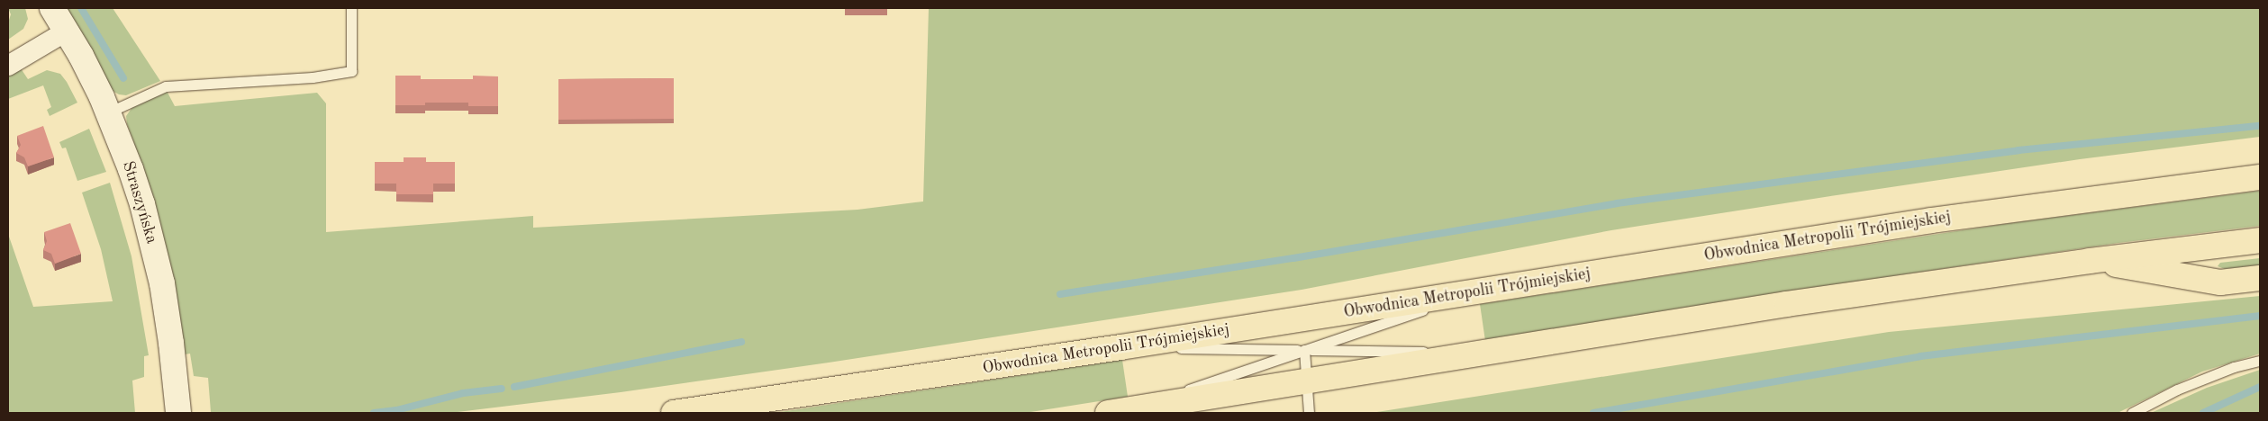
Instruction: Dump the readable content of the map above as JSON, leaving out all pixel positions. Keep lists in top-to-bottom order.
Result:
{
  "streets": {
    "highway": ["Obwodnica Metropolii Trójmiejskiej"],
    "street": ["Straszyńska"]
  }
}
